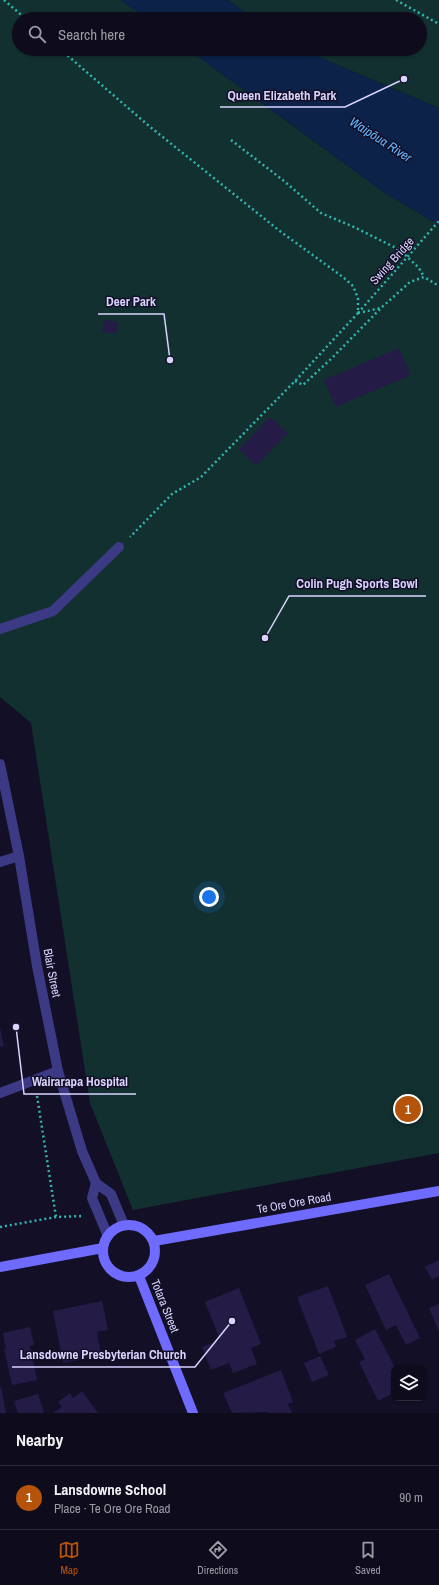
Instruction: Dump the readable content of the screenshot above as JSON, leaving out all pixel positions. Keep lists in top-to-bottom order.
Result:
{
  "streets": {
    "main road": ["Te Ore Ore Road", "Totara Street"],
    "street": ["Blair Street"],
    "path": ["Swing Bridge"]
  },
  "crossings": [
    ["Blair Street", "Te Ore Ore Road"],
    ["Blair Street", "Totara Street"],
    ["Te Ore Ore Road", "Totara Street"]
  ],
  "water": ["Waipōua River"],
  "places": [
    "Queen Elizabeth Park",
    "Deer Park",
    "Colin Pugh Sports Bowl",
    "Wairarapa Hospital",
    "Lansdowne Presbyterian Church"
  ],
  "page": {
    "search": "Search here",
    "pins": "1",
    "heading": "Nearby",
    "list": [
      {
        "mark": "1",
        "name": "Lansdowne School",
        "note": "Place · Te Ore Ore Road",
        "value": "90 m"
      }
    ],
    "nav": ["Map", "Directions", "Saved"]
  }
}
